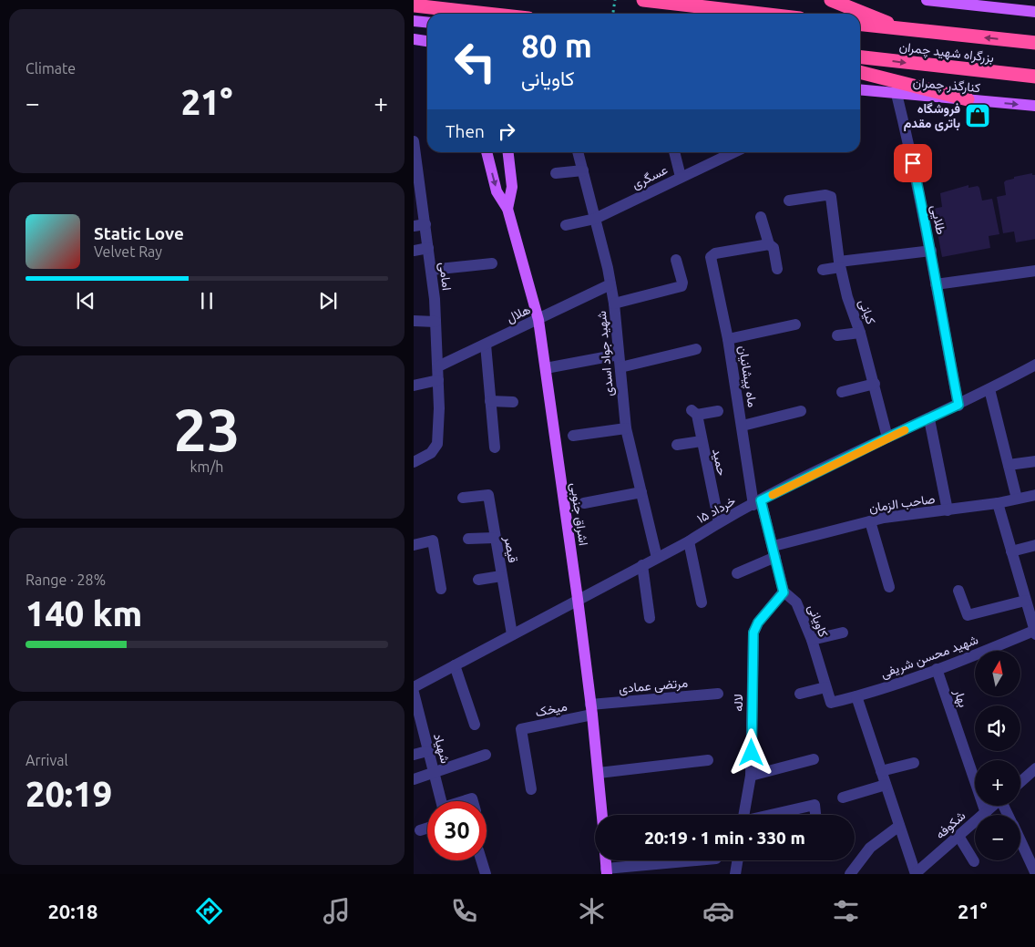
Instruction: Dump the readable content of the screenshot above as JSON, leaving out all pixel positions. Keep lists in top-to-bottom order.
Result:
{
  "streets": {
    "highway": ["بزرگراه شهید چمران"],
    "main road": ["کنارگذر چمران", "اشراق جنوبی"],
    "street": [
      "عسگری",
      "طلایی",
      "امامی",
      "کیانی",
      "هلال",
      "شهید جواد اسدی",
      "ماه پیشانیان",
      "حمید",
      "صاحب الزمان",
      "۱۵ خرداد",
      "قیصر",
      "کاویانی",
      "شهید محسن شریفی",
      "مرتضی عمادی",
      "بهار",
      "لاله",
      "میخک",
      "شهیاد",
      "شکوفه"
    ]
  },
  "crossings": [
    ["کنارگذر چمران", "طلایی"],
    ["عسگری", "شهید جواد اسدی"],
    ["طلایی", "۱۵ خرداد"],
    ["امامی", "هلال"],
    ["کیانی", "۱۵ خرداد"],
    ["هلال", "شهید جواد اسدی"],
    ["هلال", "اشراق جنوبی"],
    ["شهید جواد اسدی", "۱۵ خرداد"],
    ["ماه پیشانیان", "۱۵ خرداد"],
    ["حمید", "۱۵ خرداد"],
    ["۱۵ خرداد", "اشراق جنوبی"],
    ["۱۵ خرداد", "قیصر"],
    ["اشراق جنوبی", "مرتضی عمادی"],
    ["اشراق جنوبی", "میخک"],
    ["کاویانی", "شهید محسن شریفی"],
    ["کاویانی", "لاله"],
    ["شهید محسن شریفی", "بهار"],
    ["مرتضی عمادی", "میخک"],
    ["بهار", "شکوفه"]
  ],
  "places": {
    "shop": ["فروشگاه باتری مقدم"]
  },
  "north": "top",
  "page": {
    "tile": [
      "Climate",
      ["23", "km/h"],
      ["Range · 28%", "140 km"],
      ["Arrival", "20:19"]
    ],
    "turn": ["80 m", "کاویانی"],
    "heat": ["−", "21°", "+"],
    "then": "Then",
    "song": ["Static Love", "Velvet Ray"],
    "map_buttons": ["+", "−"],
    "limit": "30",
    "trip": "20:19 · 1 min · 330 m",
    "tabs": ["20:18", "21°"]
  }
}
